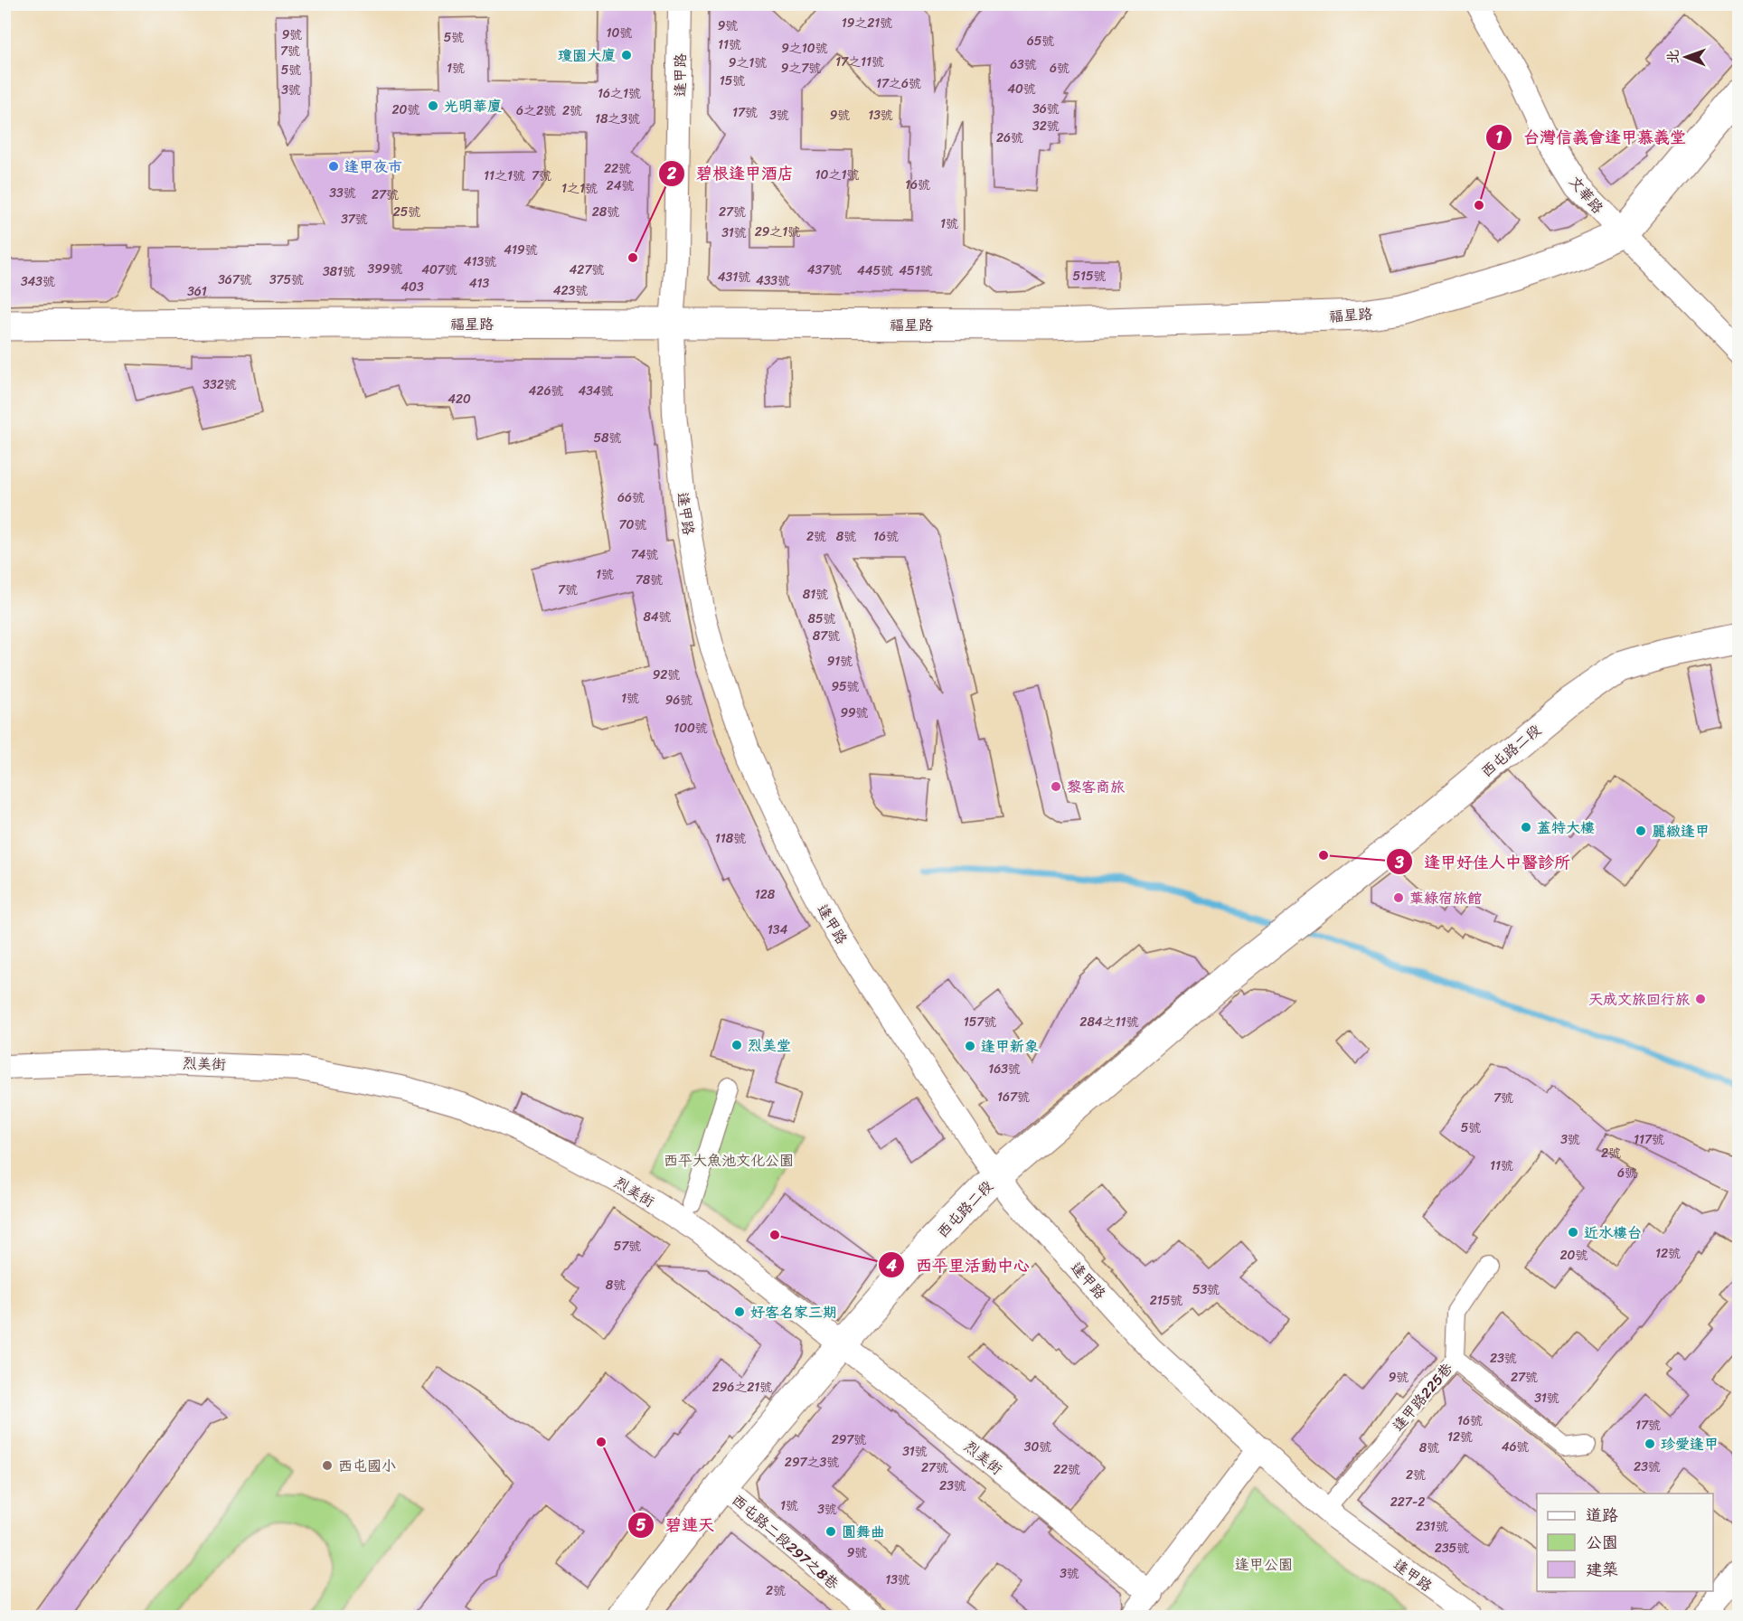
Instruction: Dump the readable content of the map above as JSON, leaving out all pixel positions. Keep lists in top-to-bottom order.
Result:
{
  "streets": {
    "street": [
      "逢甲路",
      "文華路",
      "福星路",
      "西屯路二段",
      "烈美街",
      "逢甲路225巷",
      "西屯路二段297之8巷"
    ]
  },
  "crossings": [
    ["逢甲路", "福星路"],
    ["逢甲路", "西屯路二段"],
    ["逢甲路", "逢甲路225巷"],
    ["文華路", "福星路"],
    ["西屯路二段", "烈美街"],
    ["西屯路二段", "西屯路二段297之8巷"]
  ],
  "parks": ["西平大魚池文化公園", "逢甲公園"],
  "places": [
    "瓊園大廈",
    "光明華廈",
    "逢甲夜市",
    "台灣信義會逢甲慕義堂",
    "碧根逢甲酒店",
    "黎客商旅",
    "蓋特大樓",
    "麗緻逢甲",
    "逢甲好佳人中醫診所",
    "葉綠宿旅館",
    "天成文旅回行旅",
    "烈美堂",
    "逢甲新象",
    "近水樓台",
    "西平里活動中心",
    "好客名家三期",
    "碧連天",
    "珍愛逢甲",
    "西屯國小",
    "圓舞曲"
  ],
  "house_numbers": [
    "19之21號",
    "9號",
    "10號",
    "9號",
    "5號",
    "65號",
    "11號",
    "9之10號",
    "7號",
    "17之11號",
    "9之1號",
    "63號",
    "1號",
    "9之7號",
    "6號",
    "5號",
    "15號",
    "17之6號",
    "40號",
    "3號",
    "16之1號",
    "36號",
    "20號",
    "6之2號",
    "2號",
    "17號",
    "3號",
    "9號",
    "13號",
    "18之3號",
    "32號",
    "26號",
    "22號",
    "10之1號",
    "11之1號",
    "7號",
    "16號",
    "24號",
    "1之1號",
    "33號",
    "27號",
    "25號",
    "28號",
    "27號",
    "37號",
    "1號",
    "29之1號",
    "31號",
    "419號",
    "413號",
    "399號",
    "407號",
    "427號",
    "437號",
    "445號",
    "451號",
    "381號",
    "515號",
    "431號",
    "367號",
    "375號",
    "433號",
    "343號",
    "413",
    "403",
    "423號",
    "361",
    "332號",
    "426號",
    "434號",
    "420",
    "58號",
    "66號",
    "70號",
    "2號",
    "8號",
    "16號",
    "74號",
    "1號",
    "78號",
    "7號",
    "81號",
    "84號",
    "85號",
    "87號",
    "91號",
    "92號",
    "95號",
    "1號",
    "96號",
    "99號",
    "100號",
    "118號",
    "128",
    "134",
    "157號",
    "284之11號",
    "163號",
    "167號",
    "7號",
    "5號",
    "3號",
    "117號",
    "2號",
    "11號",
    "6號",
    "57號",
    "12號",
    "20號",
    "8號",
    "53號",
    "215號",
    "23號",
    "9號",
    "27號",
    "296之21號",
    "31號",
    "16號",
    "17號",
    "12號",
    "297號",
    "30號",
    "46號",
    "8號",
    "31號",
    "297之3號",
    "23號",
    "27號",
    "22號",
    "2號",
    "23號",
    "227-2",
    "1號",
    "3號",
    "231號",
    "235號",
    "9號",
    "3號",
    "13號",
    "2號"
  ],
  "legend": ["道路", "公園", "建築"],
  "north": "left"
}
